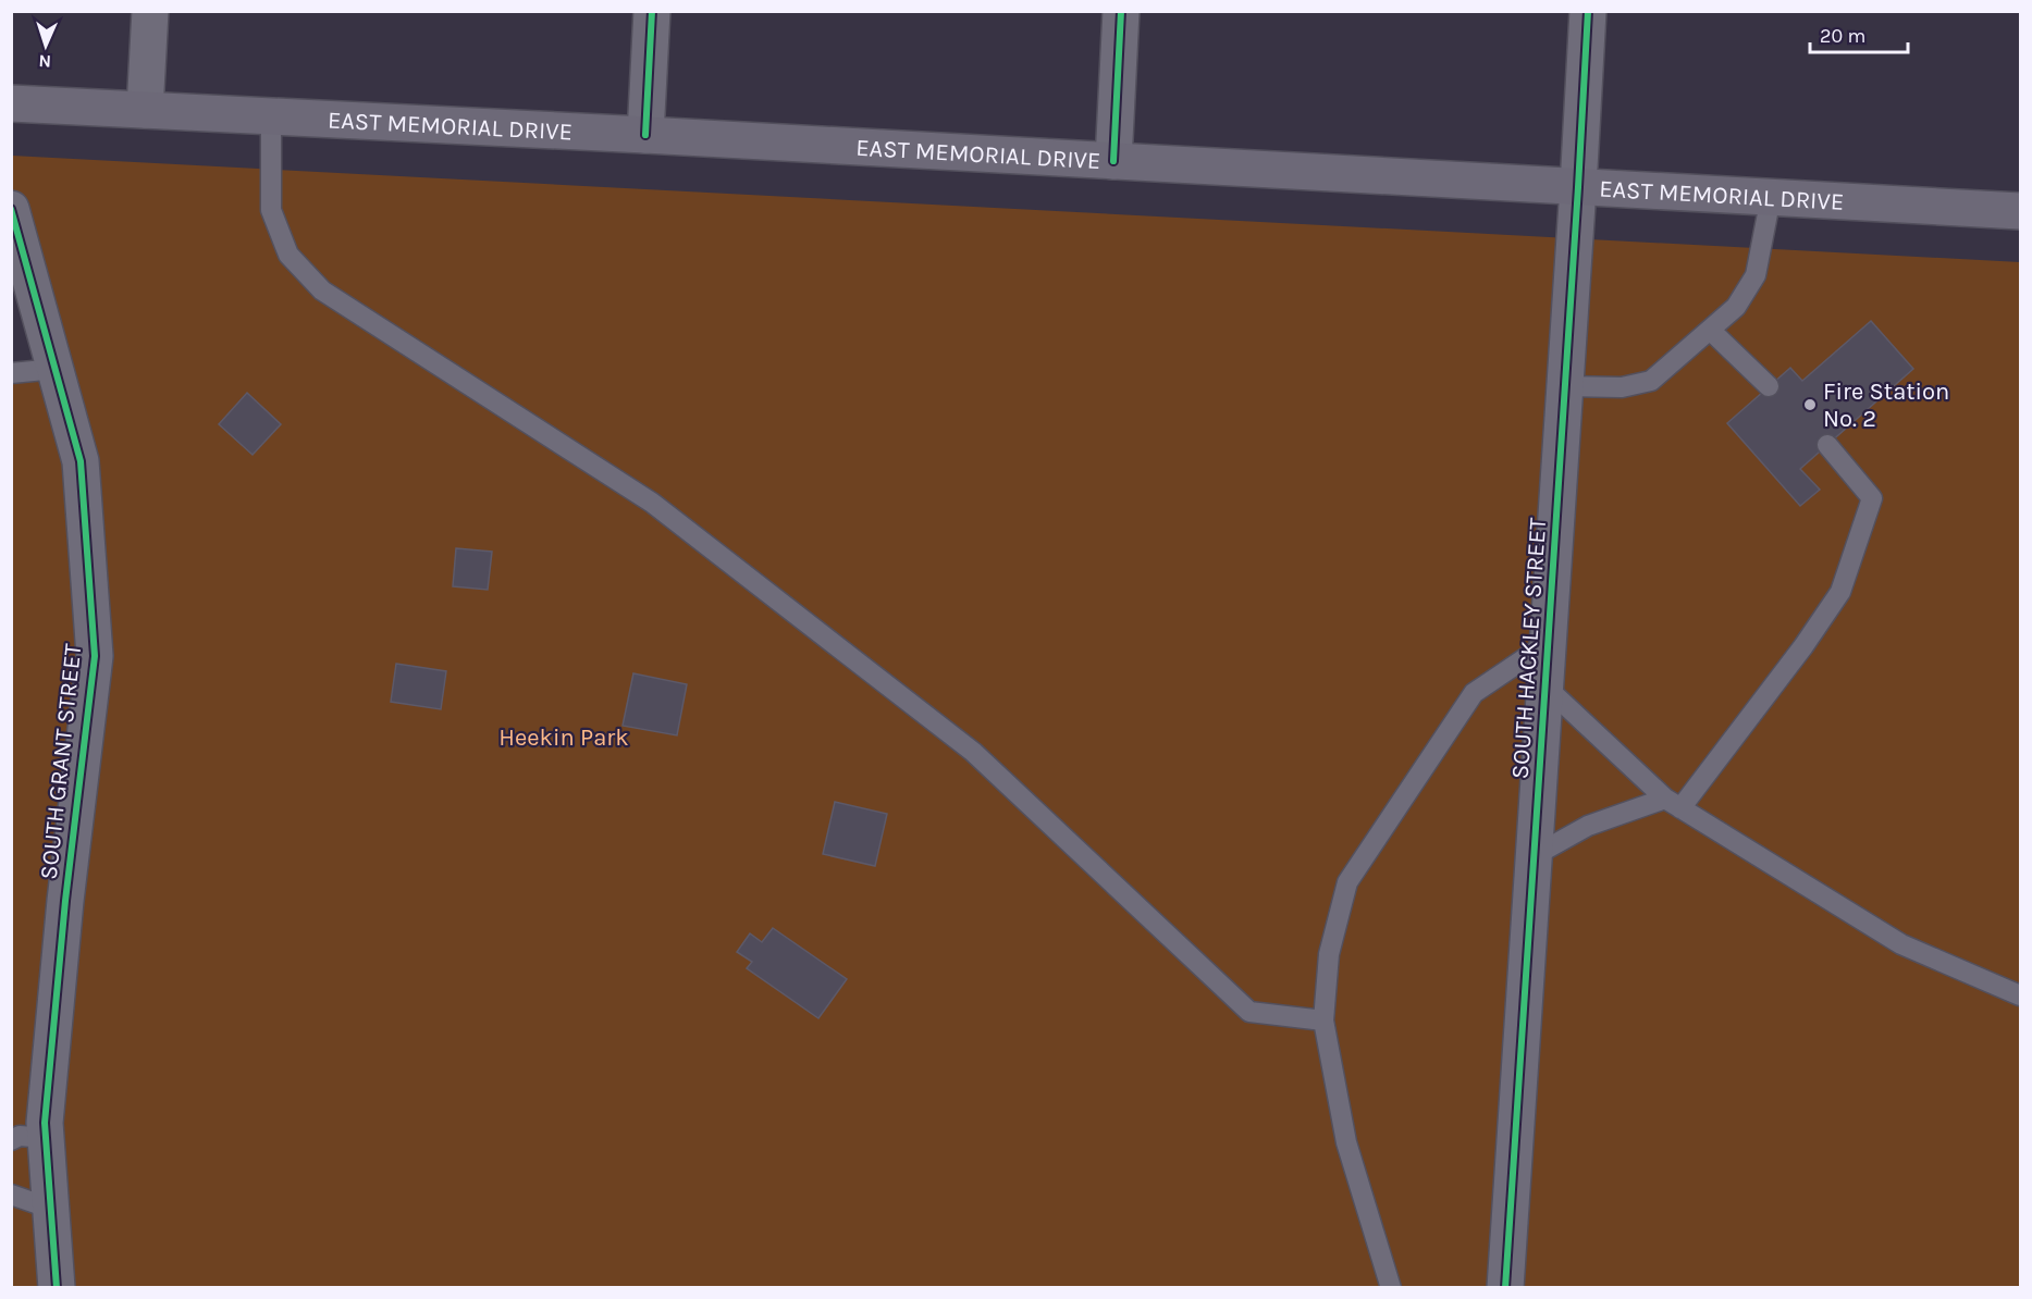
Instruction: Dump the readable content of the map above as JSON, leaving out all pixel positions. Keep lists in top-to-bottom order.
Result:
{
  "streets": {
    "main road": ["EAST MEMORIAL DRIVE"],
    "street": ["SOUTH HACKLEY STREET", "SOUTH GRANT STREET"]
  },
  "crossings": [
    ["EAST MEMORIAL DRIVE", "SOUTH HACKLEY STREET"]
  ],
  "parks": ["Heekin Park"],
  "places": ["Fire Station No. 2"],
  "scale_bar": "20 m",
  "north": "bottom"
}
